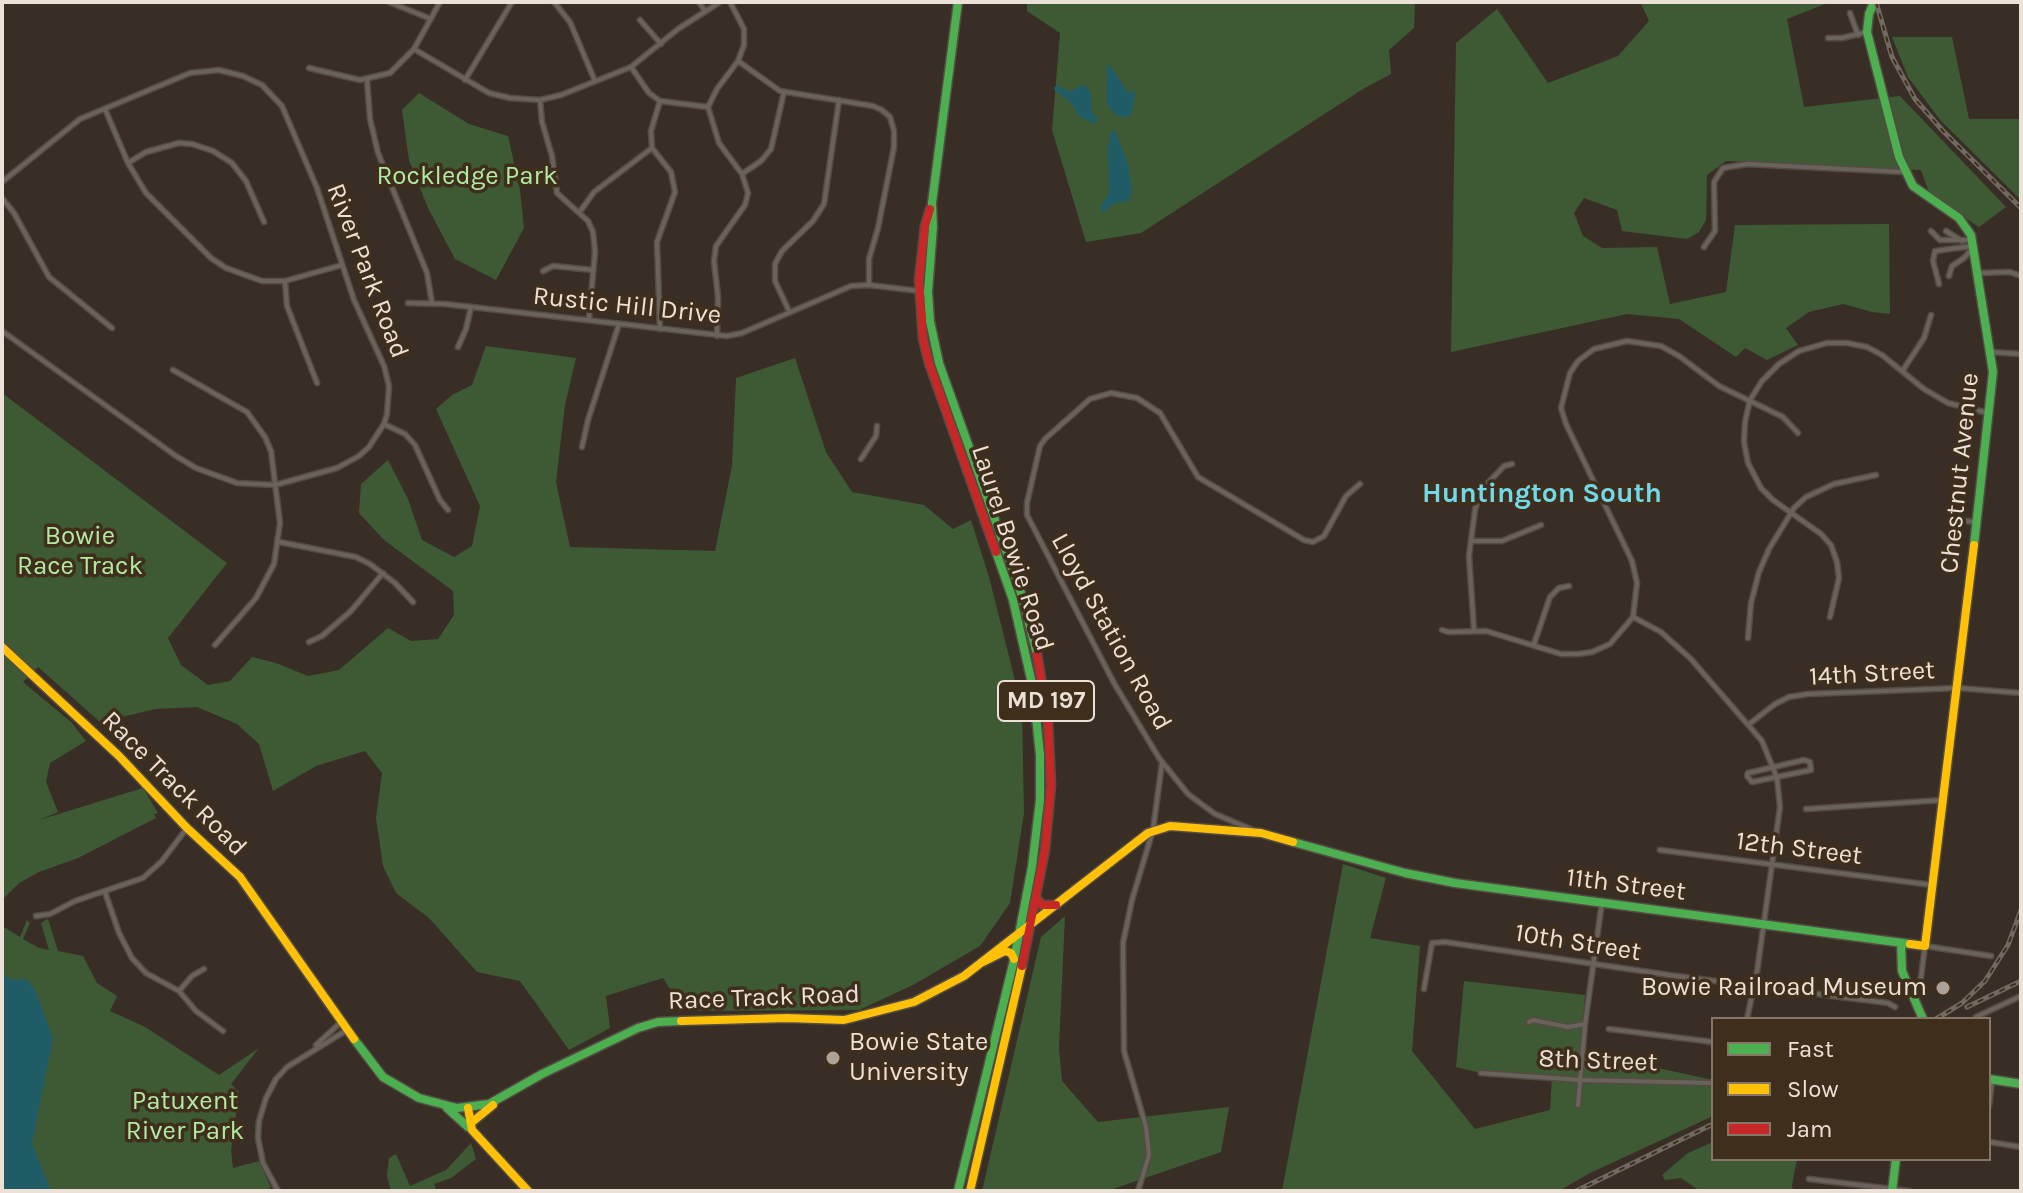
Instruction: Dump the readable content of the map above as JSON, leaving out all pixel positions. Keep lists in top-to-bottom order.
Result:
{
  "streets": {
    "main road": [
      "Chestnut Avenue",
      "Laurel Bowie Road",
      "MD 197",
      "Race Track Road",
      "11th Street"
    ],
    "street": [
      "River Park Road",
      "Rustic Hill Drive",
      "Lloyd Station Road",
      "14th Street",
      "12th Street",
      "10th Street",
      "8th Street"
    ]
  },
  "crossings": [
    ["Rustic Hill Drive", "Laurel Bowie Road"],
    ["Chestnut Avenue", "14th Street"],
    ["Chestnut Avenue", "12th Street"],
    ["Chestnut Avenue", "11th Street"],
    ["Laurel Bowie Road", "Race Track Road"],
    ["Lloyd Station Road", "11th Street"]
  ],
  "districts": ["Huntington South"],
  "parks": ["Rockledge Park", "Bowie Race Track", "Patuxent River Park"],
  "places": ["Bowie Railroad Museum", "Bowie State University"],
  "legend": ["Fast", "Slow", "Jam"]
}
